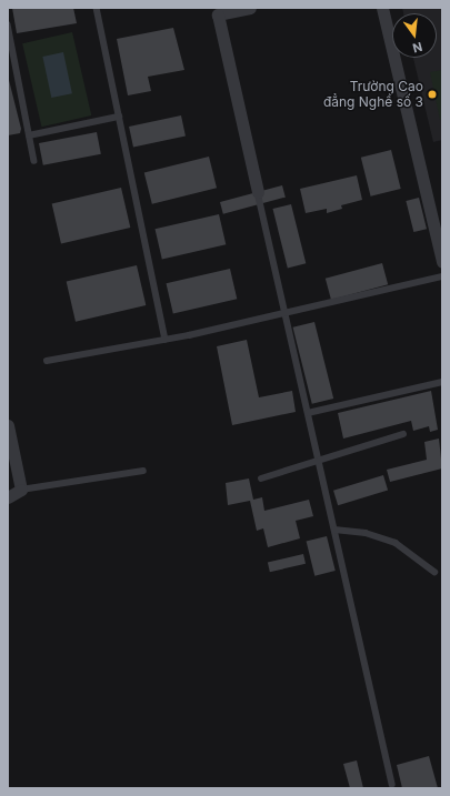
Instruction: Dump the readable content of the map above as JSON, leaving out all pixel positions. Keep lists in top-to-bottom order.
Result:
{
  "places": ["Trường Cao đẳng Nghề số 3"],
  "north": "bottom"
}
